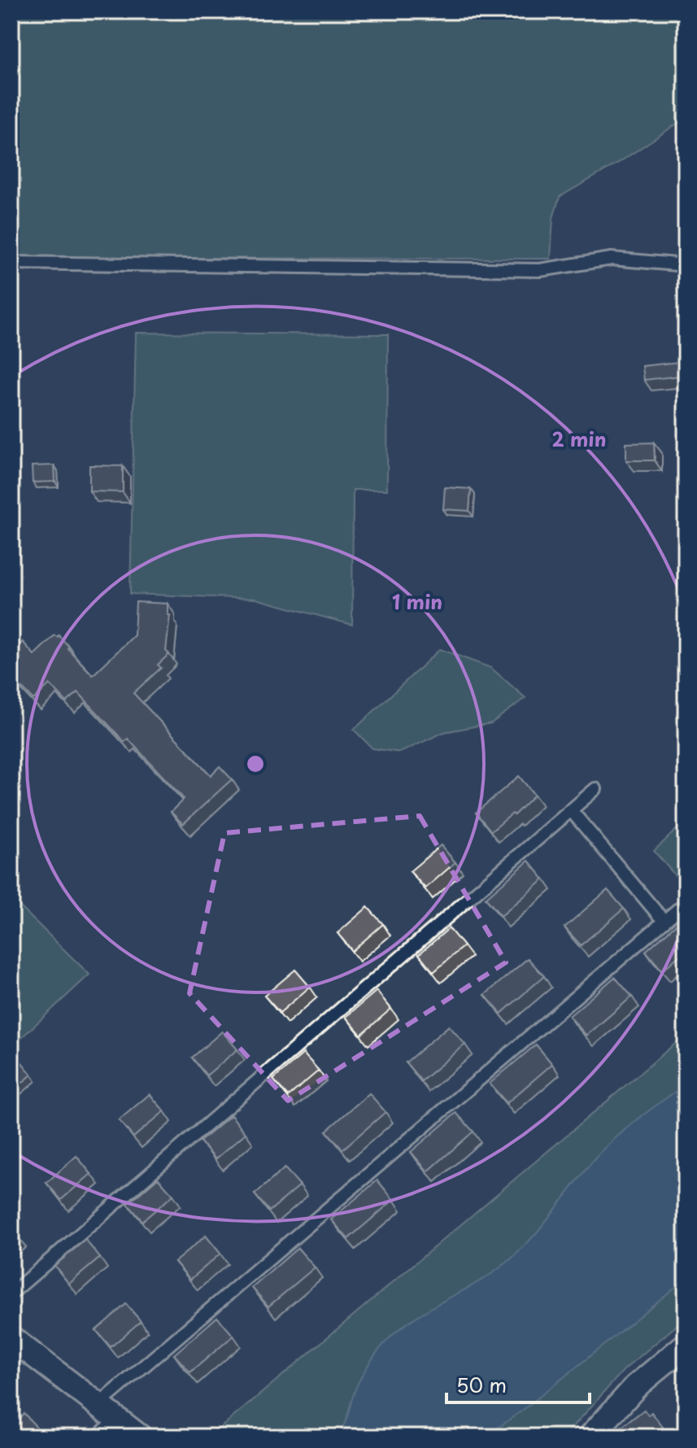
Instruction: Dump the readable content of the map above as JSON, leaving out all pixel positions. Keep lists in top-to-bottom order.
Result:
{
  "scale_bar": "50 m",
  "rings": ["2 min", "1 min"]
}
